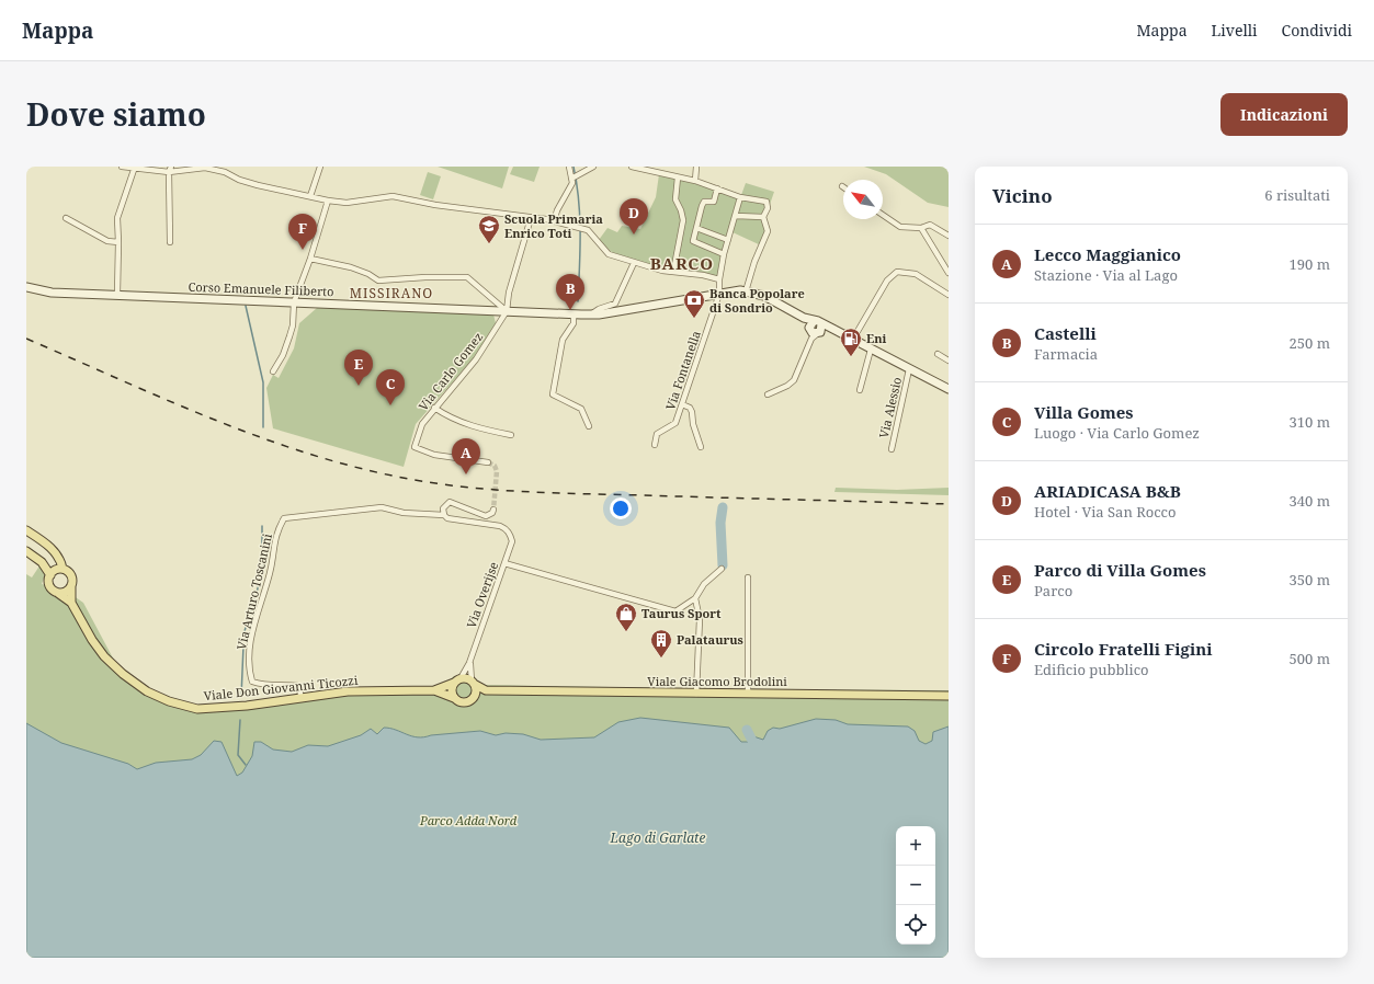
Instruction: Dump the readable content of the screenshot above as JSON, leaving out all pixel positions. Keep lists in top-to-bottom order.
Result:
{
  "streets": {
    "main road": ["Corso Emanuele Filiberto", "Viale Giacomo Brodolini", "Viale Don Giovanni Ticozzi"],
    "street": [
      "Via Fontanella",
      "Via Carlo Gomez",
      "Via Alessio",
      "Via Arturo Toscanini",
      "Via Overijse"
    ]
  },
  "crossings": [
    ["Corso Emanuele Filiberto", "Via Fontanella"],
    ["Corso Emanuele Filiberto", "Via Carlo Gomez"],
    ["Via Arturo Toscanini", "Via Overijse"],
    ["Via Arturo Toscanini", "Viale Don Giovanni Ticozzi"],
    ["Via Overijse", "Viale Giacomo Brodolini"],
    ["Via Overijse", "Viale Don Giovanni Ticozzi"],
    ["Viale Giacomo Brodolini", "Viale Don Giovanni Ticozzi"]
  ],
  "districts": ["BARCO", "MISSIRANO"],
  "water": ["Lago di Garlate"],
  "parks": ["Parco Adda Nord"],
  "places": {
    "school or university": ["Scuola Primaria Enrico Toti"],
    "bank": ["Banca Popolare di Sondrio"],
    "fuel station": ["Eni"],
    "shop": ["Taurus Sport"],
    "building": ["Palataurus"]
  },
  "north": "top left",
  "page": {
    "header": "Mappa",
    "nav": ["Mappa", "Livelli", "Condividi"],
    "title": "Dove siamo",
    "buttons": "Indicazioni",
    "heading": ["Vicino", "6 risultati"],
    "pins": [
      "D",
      "F",
      "B",
      "E",
      "C",
      "A"
    ],
    "list": [
      {
        "mark": "A",
        "name": "Lecco Maggianico",
        "note": "Stazione · Via al Lago",
        "value": "190 m"
      },
      {
        "mark": "B",
        "name": "Castelli",
        "note": "Farmacia",
        "value": "250 m"
      },
      {
        "mark": "C",
        "name": "Villa Gomes",
        "note": "Luogo · Via Carlo Gomez",
        "value": "310 m"
      },
      {
        "mark": "D",
        "name": "ARIADICASA B&B",
        "note": "Hotel · Via San Rocco",
        "value": "340 m"
      },
      {
        "mark": "E",
        "name": "Parco di Villa Gomes",
        "note": "Parco",
        "value": "350 m"
      },
      {
        "mark": "F",
        "name": "Circolo Fratelli Figini",
        "note": "Edificio pubblico",
        "value": "500 m"
      }
    ],
    "map_buttons": ["+", "−"]
  }
}
